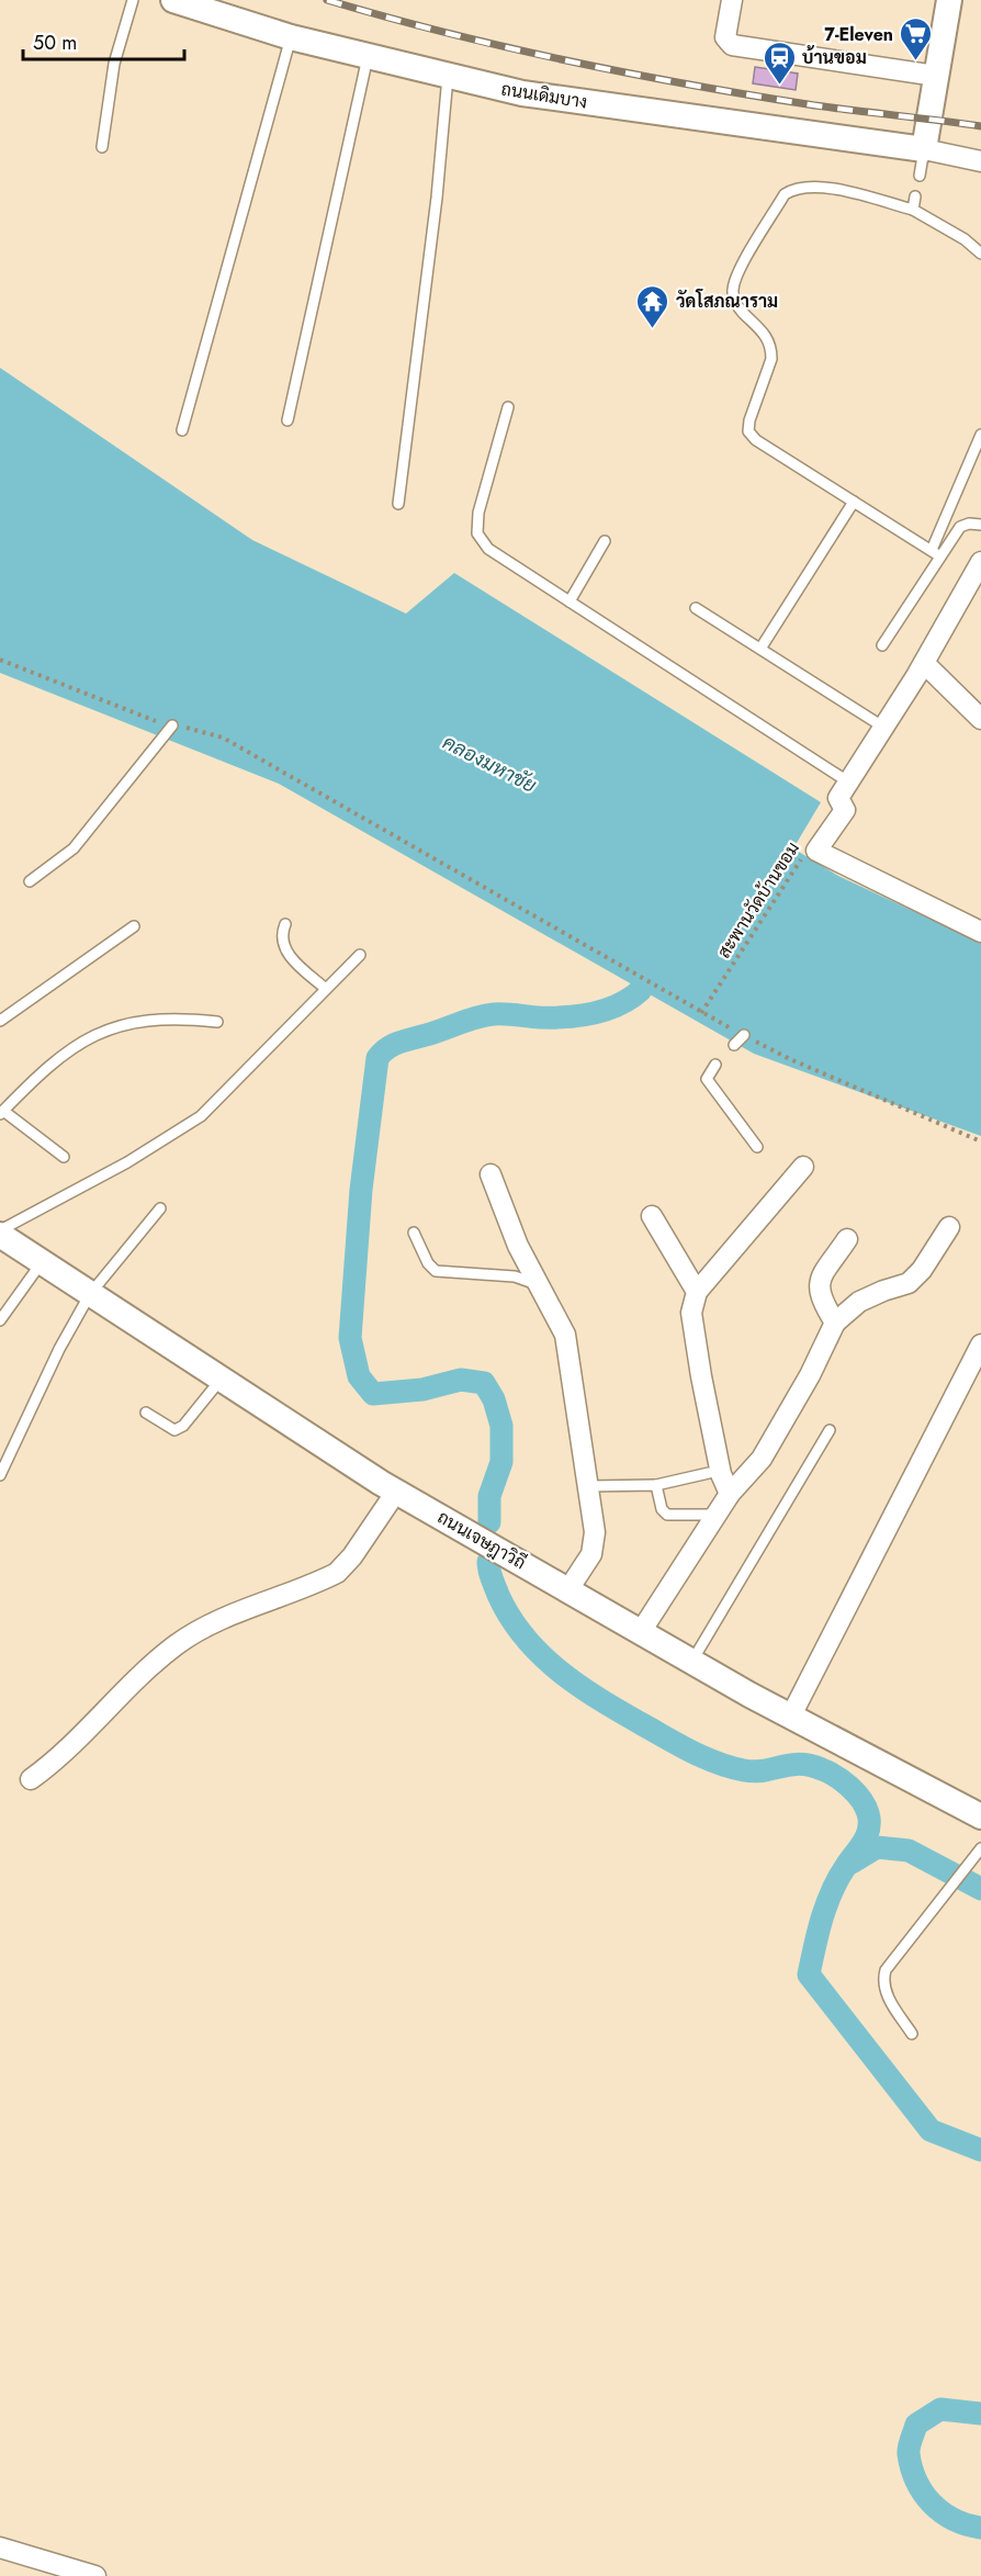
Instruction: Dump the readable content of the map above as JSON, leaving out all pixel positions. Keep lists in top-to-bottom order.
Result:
{
  "streets": {
    "street": ["ถนนเดิมบาง", "ถนนเจษฎาวิถี"],
    "path": ["สะพานวัดบ้านขอม"]
  },
  "water": ["คลองมหาชัย"],
  "places": {
    "supermarket": ["7-Eleven"],
    "station": ["บ้านขอม"],
    "temple": ["วัดโสภณาราม"]
  },
  "scale_bar": "50 m"
}
